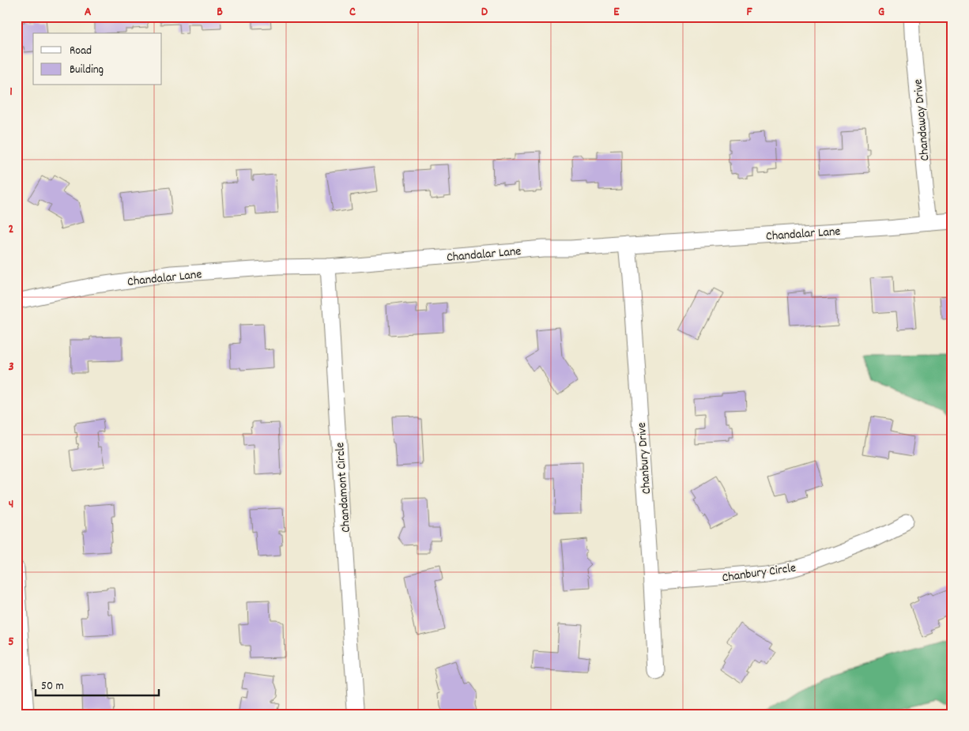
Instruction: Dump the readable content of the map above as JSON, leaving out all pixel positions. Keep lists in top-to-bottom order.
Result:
{
  "streets": {
    "street": [
      "Chandaway Drive",
      "Chandalar Lane",
      "Chanbury Drive",
      "Chandamont Circle",
      "Chanbury Circle"
    ]
  },
  "crossings": [
    ["Chandaway Drive", "Chandalar Lane"],
    ["Chandalar Lane", "Chanbury Drive"],
    ["Chandalar Lane", "Chandamont Circle"],
    ["Chanbury Drive", "Chanbury Circle"]
  ],
  "legend": ["Road", "Building"],
  "scale_bar": "50 m",
  "grid": {
    "columns": [
      "A",
      "B",
      "C",
      "D",
      "E",
      "F",
      "G"
    ],
    "rows": [
      "1",
      "2",
      "3",
      "4",
      "5"
    ]
  }
}
